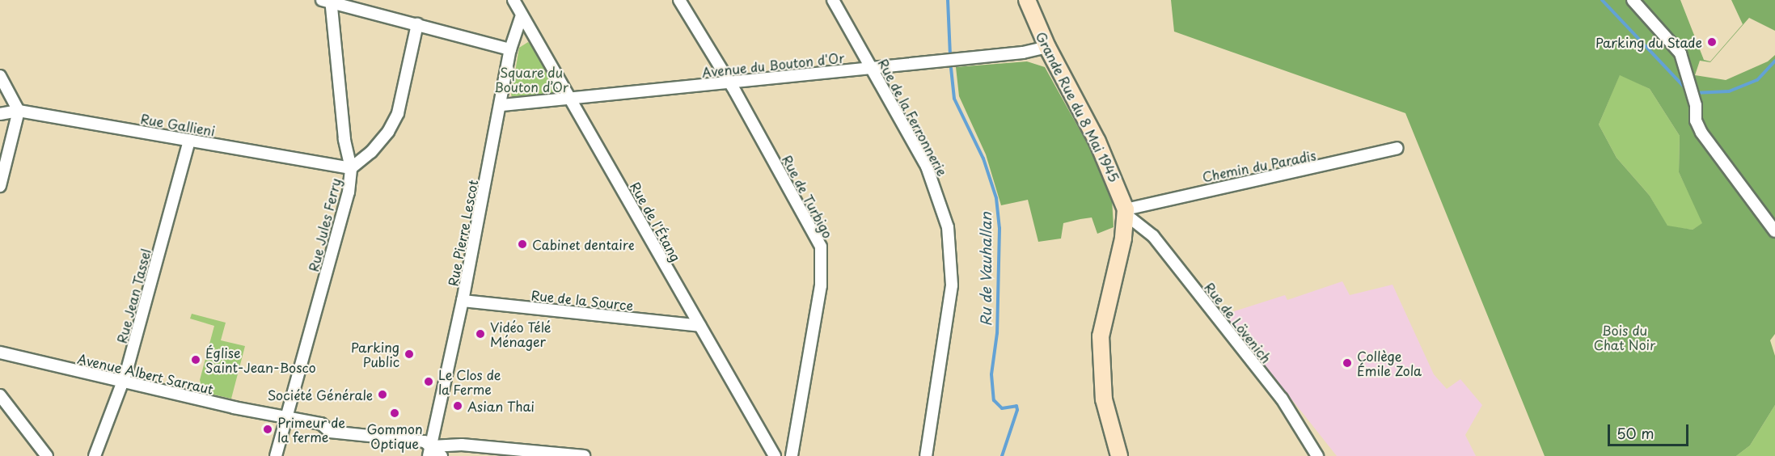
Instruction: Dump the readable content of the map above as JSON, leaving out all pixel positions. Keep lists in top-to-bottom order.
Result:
{
  "streets": {
    "main road": ["Grande Rue du 8 Mai 1945"],
    "street": [
      "Avenue du Bouton d'Or",
      "Rue de la Ferronnerie",
      "Rue Gallieni",
      "Chemin du Paradis",
      "Rue de Turbigo",
      "Rue de l'Étang",
      "Rue Jules Ferry",
      "Rue Pierre Lescot",
      "Rue Jean Tassel",
      "Rue de la Source",
      "Rue de Lövenich",
      "Avenue Albert Sarraut"
    ]
  },
  "crossings": [
    ["Avenue du Bouton d'Or", "Grande Rue du 8 Mai 1945"],
    ["Avenue du Bouton d'Or", "Rue de la Ferronnerie"],
    ["Avenue du Bouton d'Or", "Rue de Turbigo"],
    ["Avenue du Bouton d'Or", "Rue de l'Étang"],
    ["Avenue du Bouton d'Or", "Rue Pierre Lescot"],
    ["Grande Rue du 8 Mai 1945", "Chemin du Paradis"],
    ["Grande Rue du 8 Mai 1945", "Rue de Lövenich"],
    ["Rue Gallieni", "Rue Jules Ferry"],
    ["Rue Gallieni", "Rue Jean Tassel"],
    ["Chemin du Paradis", "Rue de Lövenich"],
    ["Rue de l'Étang", "Rue Pierre Lescot"],
    ["Rue de l'Étang", "Rue de la Source"],
    ["Rue Jules Ferry", "Avenue Albert Sarraut"],
    ["Rue Pierre Lescot", "Rue de la Source"],
    ["Rue Pierre Lescot", "Avenue Albert Sarraut"],
    ["Rue Jean Tassel", "Avenue Albert Sarraut"]
  ],
  "water": ["Ru de Vauhallan"],
  "parks": ["Square du Bouton d’Or", "Bois du Chat Noir"],
  "places": [
    "Parking du Stade",
    "Cabinet dentaire",
    "Vidéo Télé Ménager",
    "Parking Public",
    "Église Saint-Jean-Bosco",
    "Collège Émile Zola",
    "Le Clos de la Ferme",
    "Société Générale",
    "Asian Thai",
    "Gommon Optique",
    "Primeur de la ferme"
  ],
  "scale_bar": "50 m"
}
